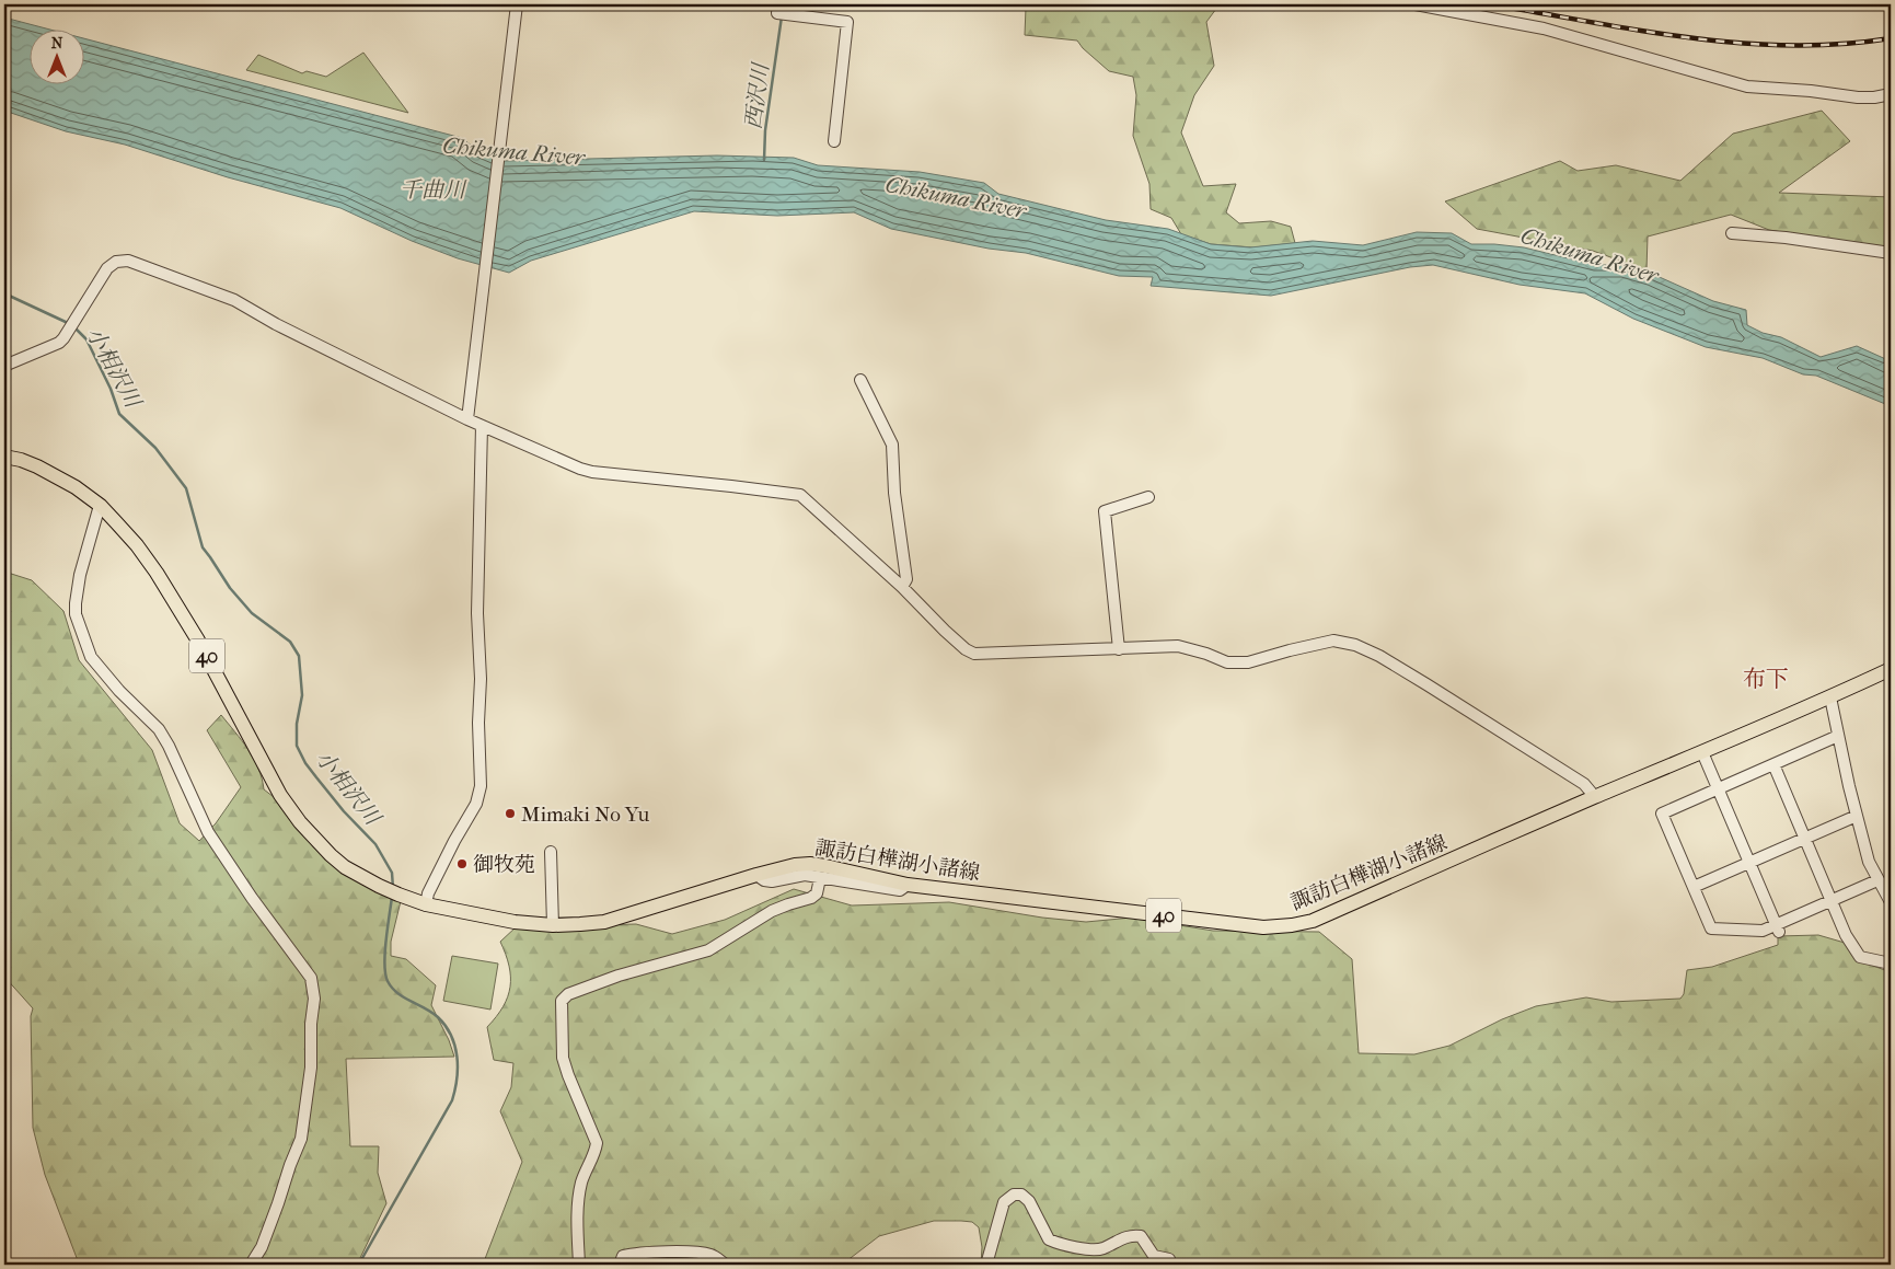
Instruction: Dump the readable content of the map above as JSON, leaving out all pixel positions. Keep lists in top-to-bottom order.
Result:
{
  "streets": {
    "main road": ["40", "諏訪白樺湖小諸線"]
  },
  "districts": ["布下"],
  "water": [
    "西沢川",
    "Chikuma River",
    "千曲川",
    "小相沢川"
  ],
  "places": ["Mimaki No Yu", "御牧苑"],
  "north": "top"
}
